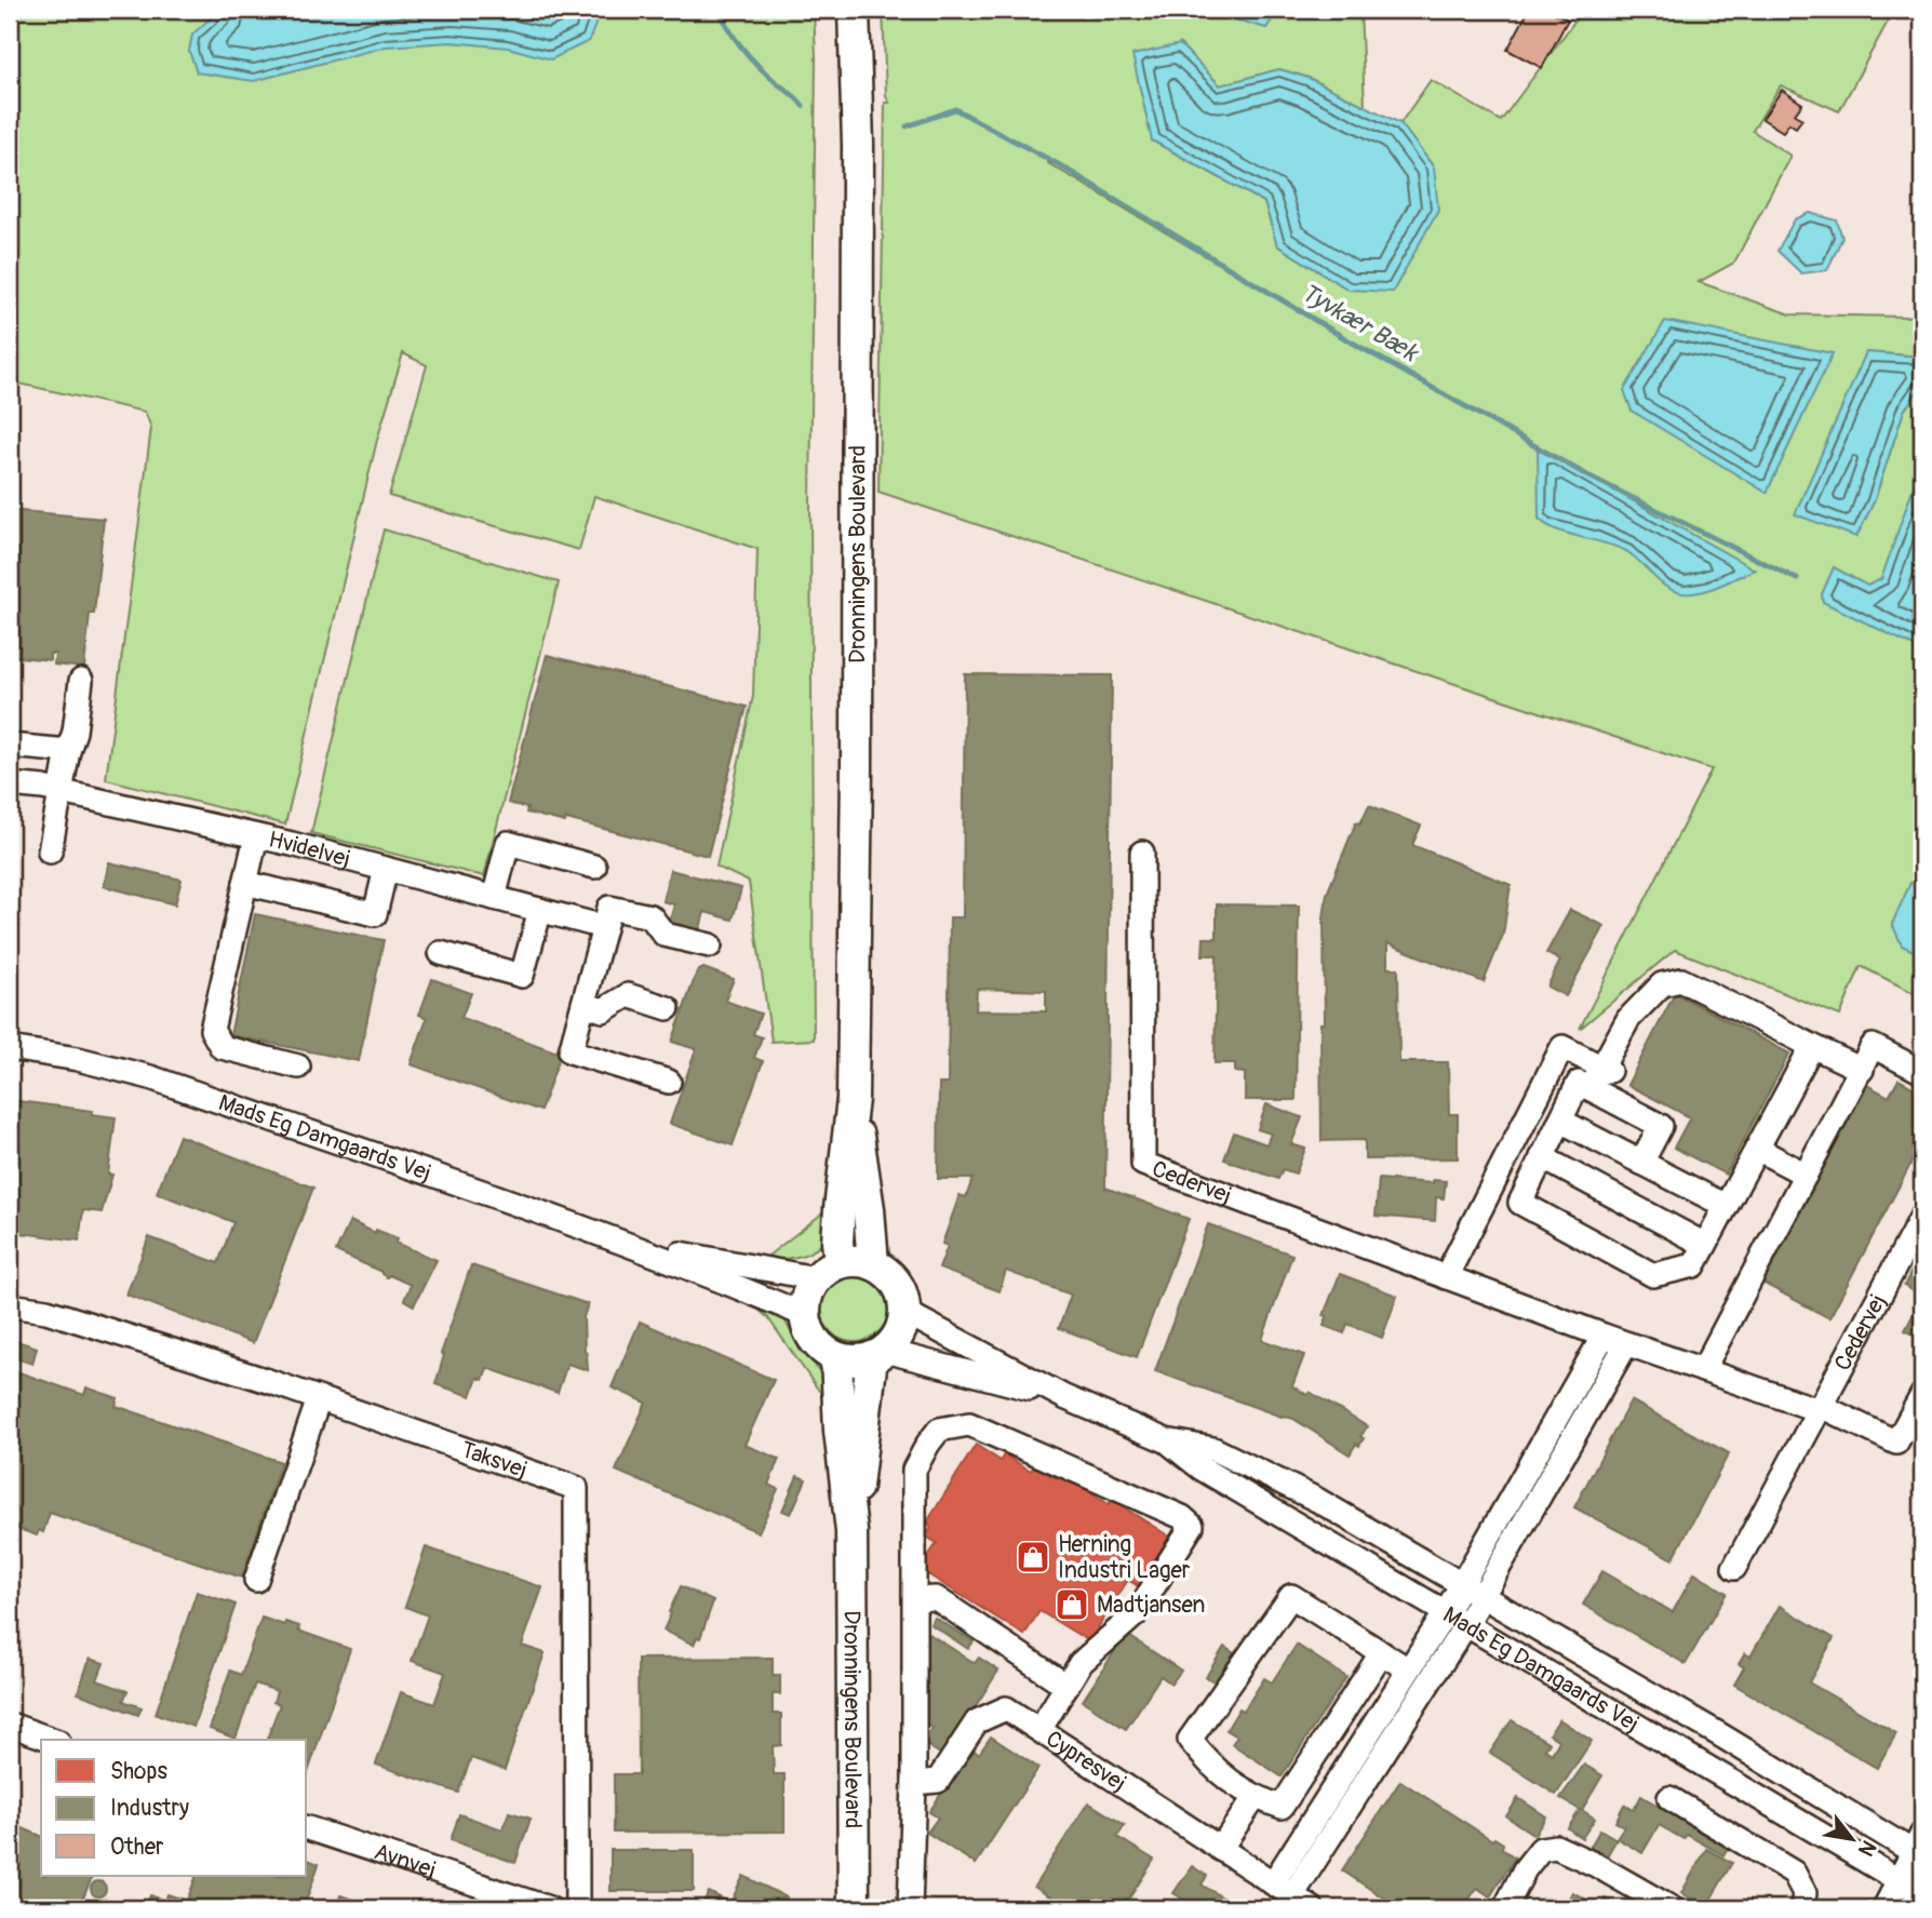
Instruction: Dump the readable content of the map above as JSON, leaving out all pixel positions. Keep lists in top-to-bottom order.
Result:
{
  "streets": {
    "main road": ["Dronningens Boulevard"],
    "street": [
      "Hvidelvej",
      "Mads Eg Damgaards Vej",
      "Cedervej",
      "Taksvej",
      "Cypresvej",
      "Avnvej"
    ]
  },
  "crossings": [
    ["Dronningens Boulevard", "Mads Eg Damgaards Vej"]
  ],
  "water": ["Tyvkær Bæk"],
  "places": {
    "shop": ["Herning Industri Lager", "Madtjansen"]
  },
  "legend": ["Shops", "Industry", "Other"],
  "north": "bottom right"
}
